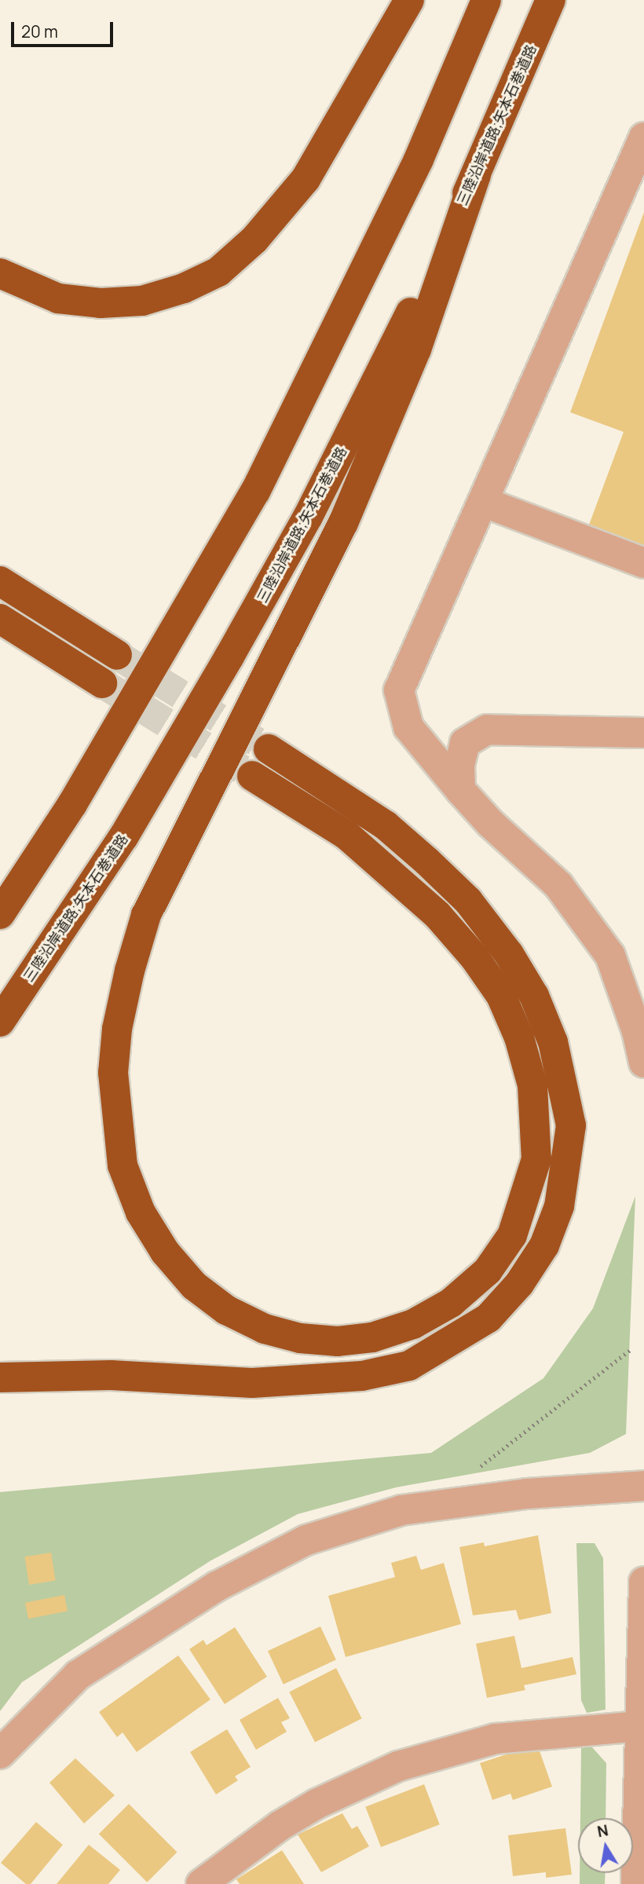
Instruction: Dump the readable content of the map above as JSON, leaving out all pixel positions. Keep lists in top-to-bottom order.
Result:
{
  "streets": {
    "highway": ["三陸沿岸道路;矢本石巻道路"]
  },
  "scale_bar": "20 m",
  "north": "top"
}
